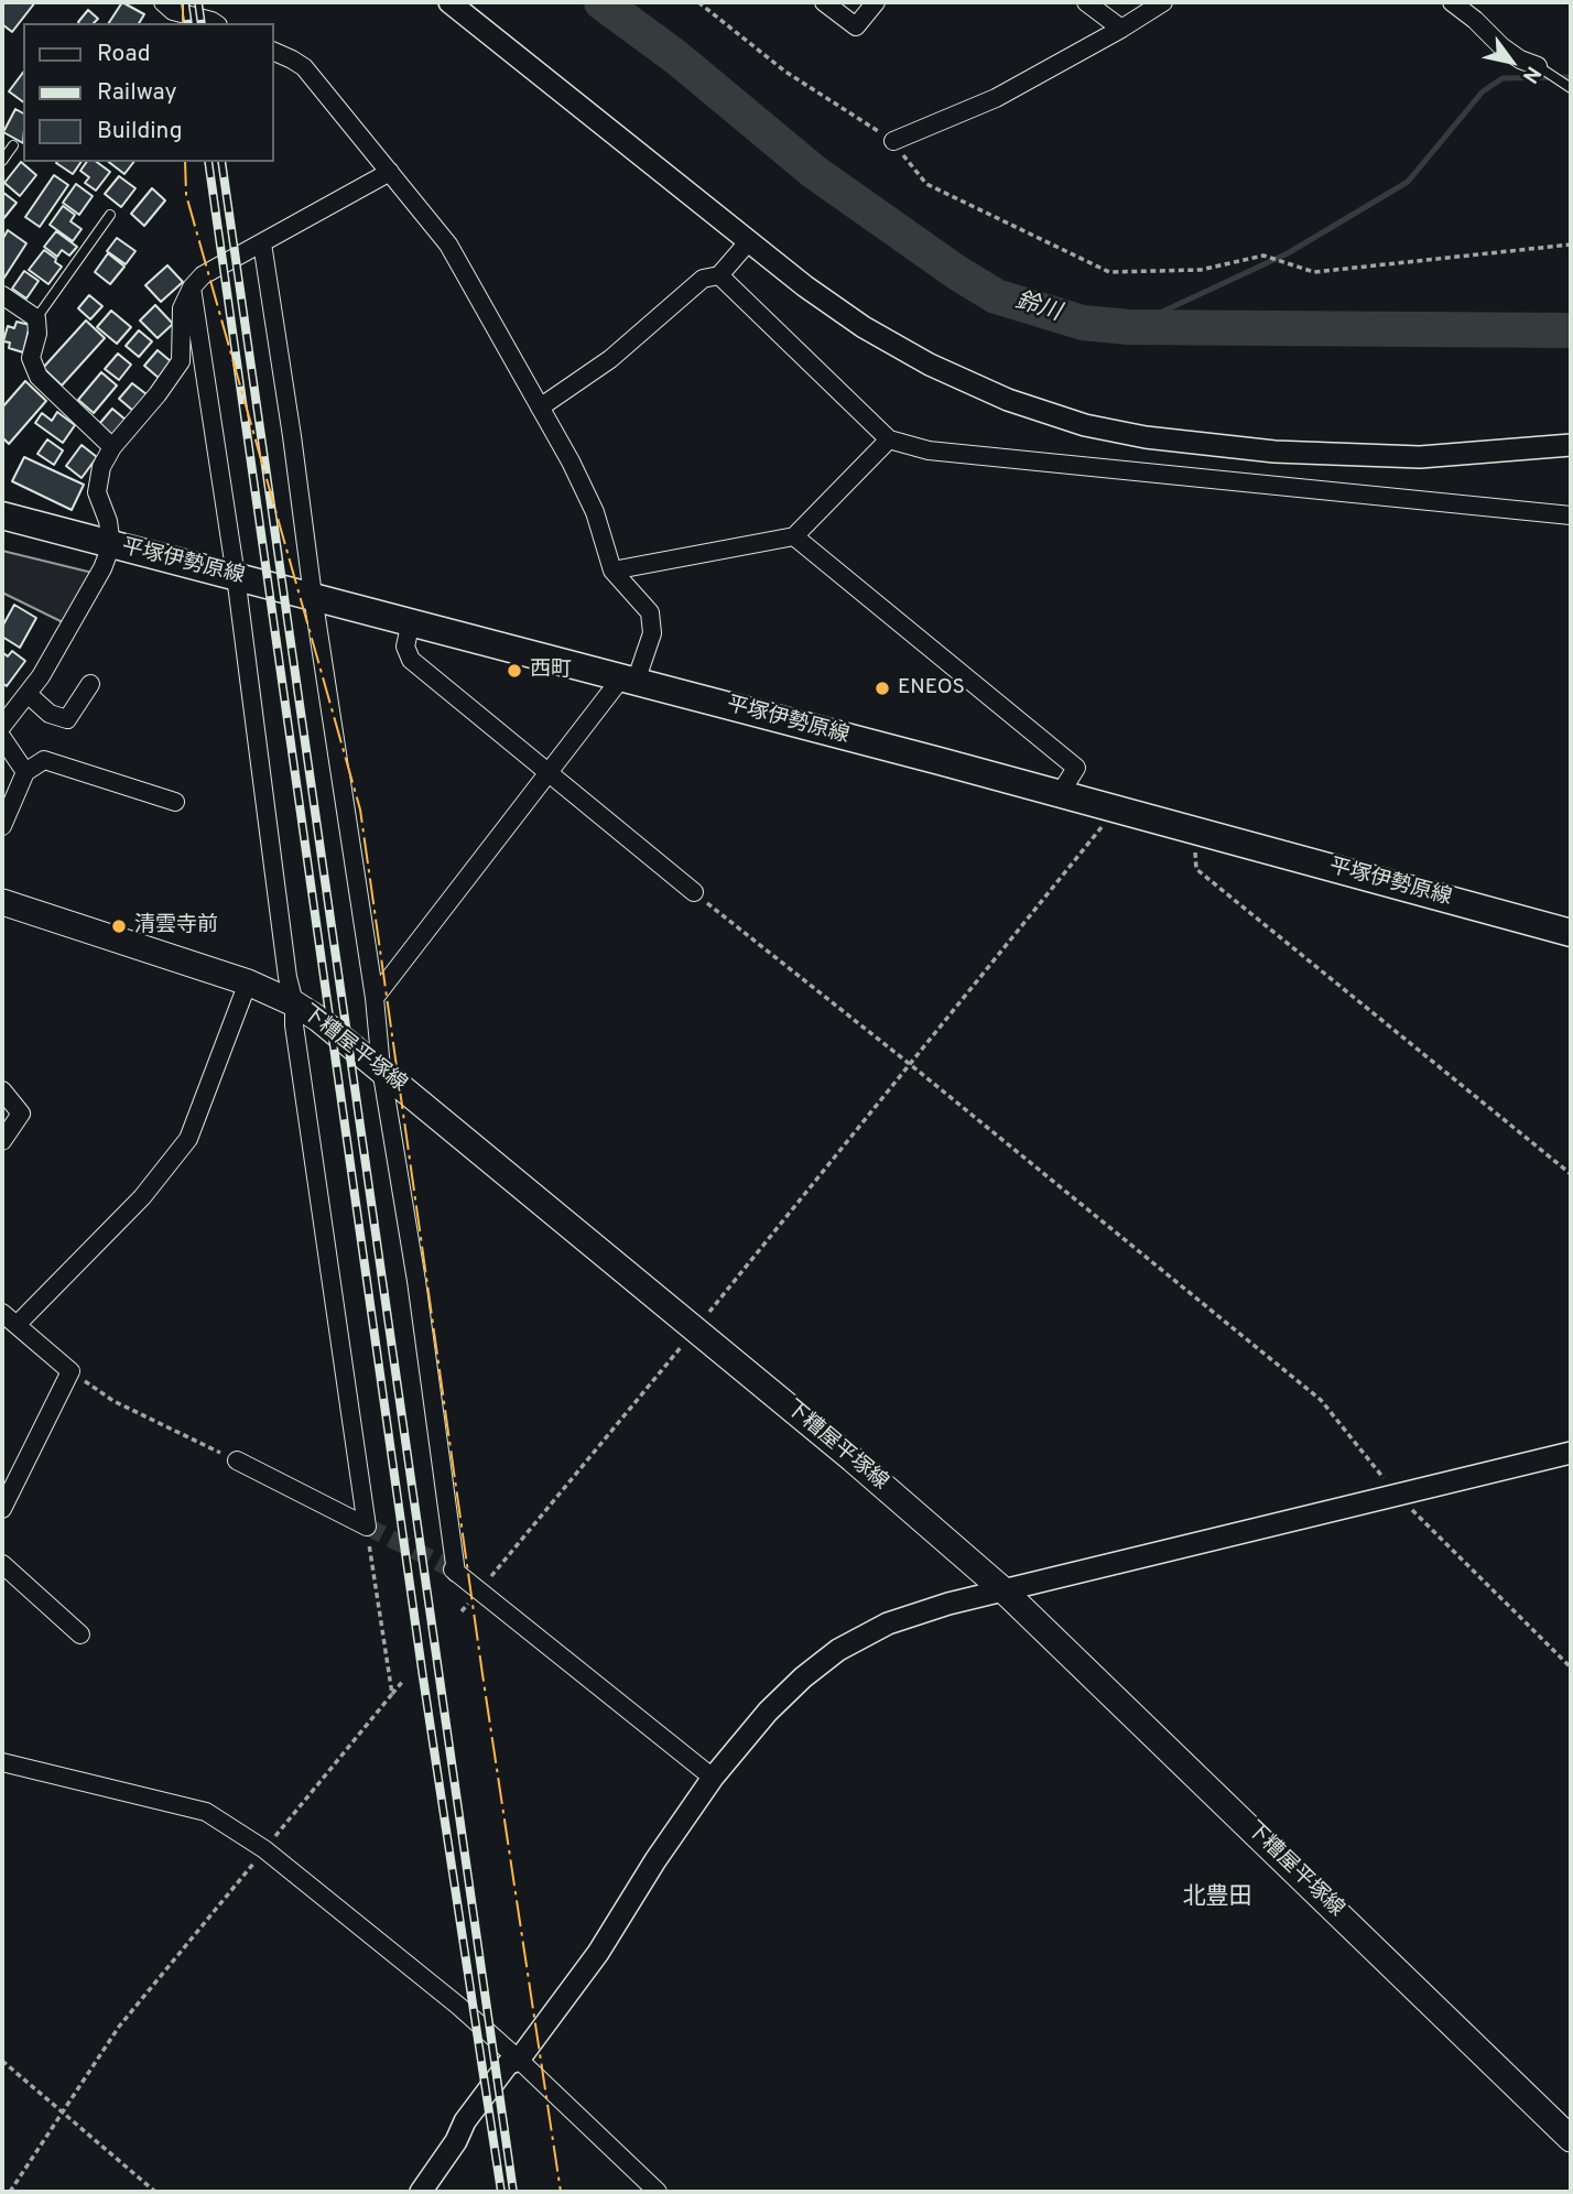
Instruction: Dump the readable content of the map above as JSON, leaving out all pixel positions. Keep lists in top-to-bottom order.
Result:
{
  "streets": {
    "main road": ["平塚伊勢原線", "下糟屋平塚線"]
  },
  "districts": ["北豊田"],
  "water": ["鈴川"],
  "places": ["西町", "ENEOS", "清雲寺前"],
  "legend": ["Road", "Railway", "Building"],
  "north": "bottom right"
}
